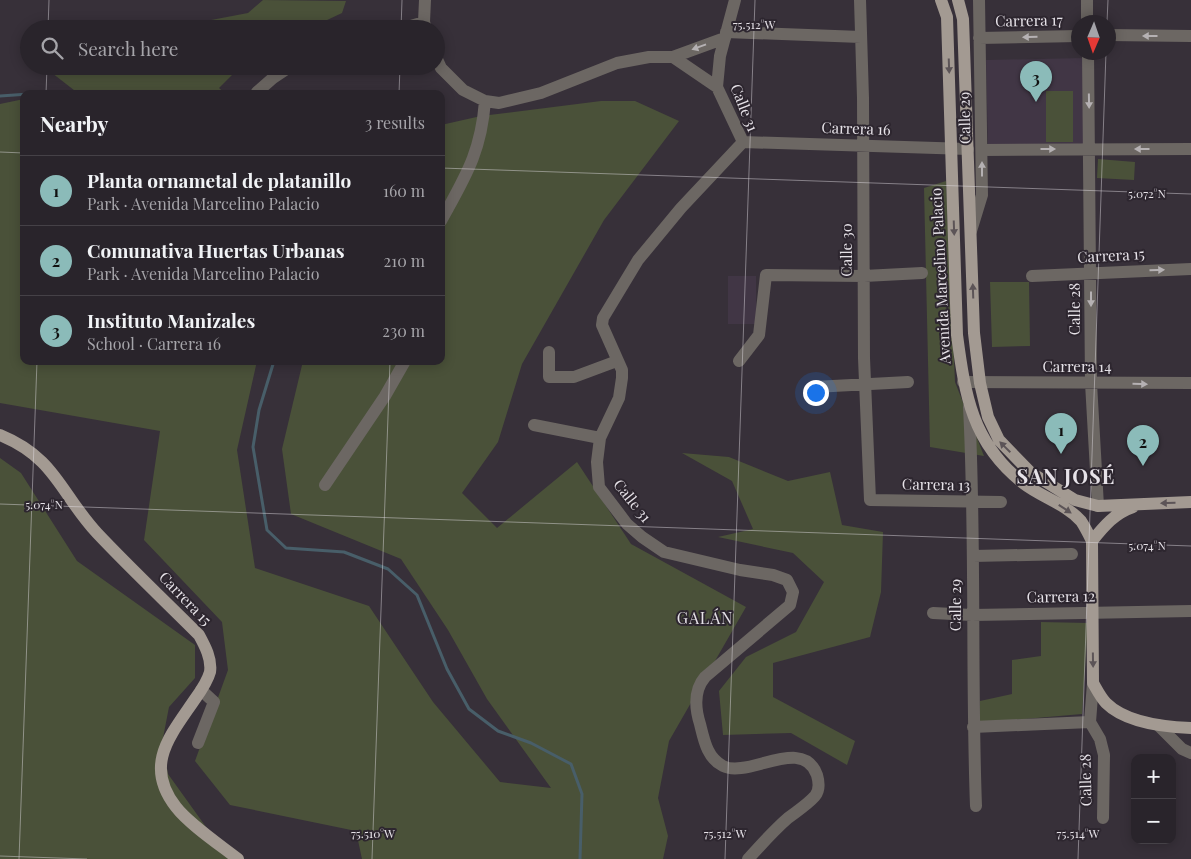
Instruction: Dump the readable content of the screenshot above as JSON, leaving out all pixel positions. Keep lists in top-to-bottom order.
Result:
{
  "streets": {
    "main road": ["Carrera 15", "Avenida Marcelino Palacio"],
    "street": [
      "Carrera 17",
      "Calle 31",
      "Calle 29",
      "Carrera 16",
      "Calle 30",
      "Calle 28",
      "Carrera 14",
      "Carrera 13",
      "Carrera 12"
    ]
  },
  "crossings": [
    ["Carrera 17", "Calle 29"],
    ["Calle 31", "Carrera 16"],
    ["Calle 29", "Avenida Marcelino Palacio"],
    ["Calle 29", "Carrera 13"],
    ["Calle 29", "Carrera 12"],
    ["Carrera 16", "Calle 30"],
    ["Carrera 16", "Avenida Marcelino Palacio"],
    ["Calle 30", "Carrera 13"],
    ["Carrera 15", "Calle 28"],
    ["Avenida Marcelino Palacio", "Calle 28"],
    ["Avenida Marcelino Palacio", "Carrera 14"],
    ["Calle 28", "Carrera 14"]
  ],
  "one_way": ["Calle 28", "Carrera 14"],
  "districts": ["SAN JOSÉ", "GALÁN"],
  "north": "bottom",
  "page": {
    "search": "Search here",
    "pins": ["3", "1", "2"],
    "heading": ["Nearby", "3 results"],
    "list": [
      {
        "mark": "1",
        "name": "Planta ornametal de platanillo",
        "note": "Park · Avenida Marcelino Palacio",
        "value": "160 m"
      },
      {
        "mark": "2",
        "name": "Comunativa Huertas Urbanas",
        "note": "Park · Avenida Marcelino Palacio",
        "value": "210 m"
      },
      {
        "mark": "3",
        "name": "Instituto Manizales",
        "note": "School · Carrera 16",
        "value": "230 m"
      }
    ],
    "map_buttons": ["+", "−"]
  },
  "coordinates": [
    "75.512°W",
    "5.072°N",
    "5.074°N",
    "75.510°W",
    "75.514°W"
  ]
}
